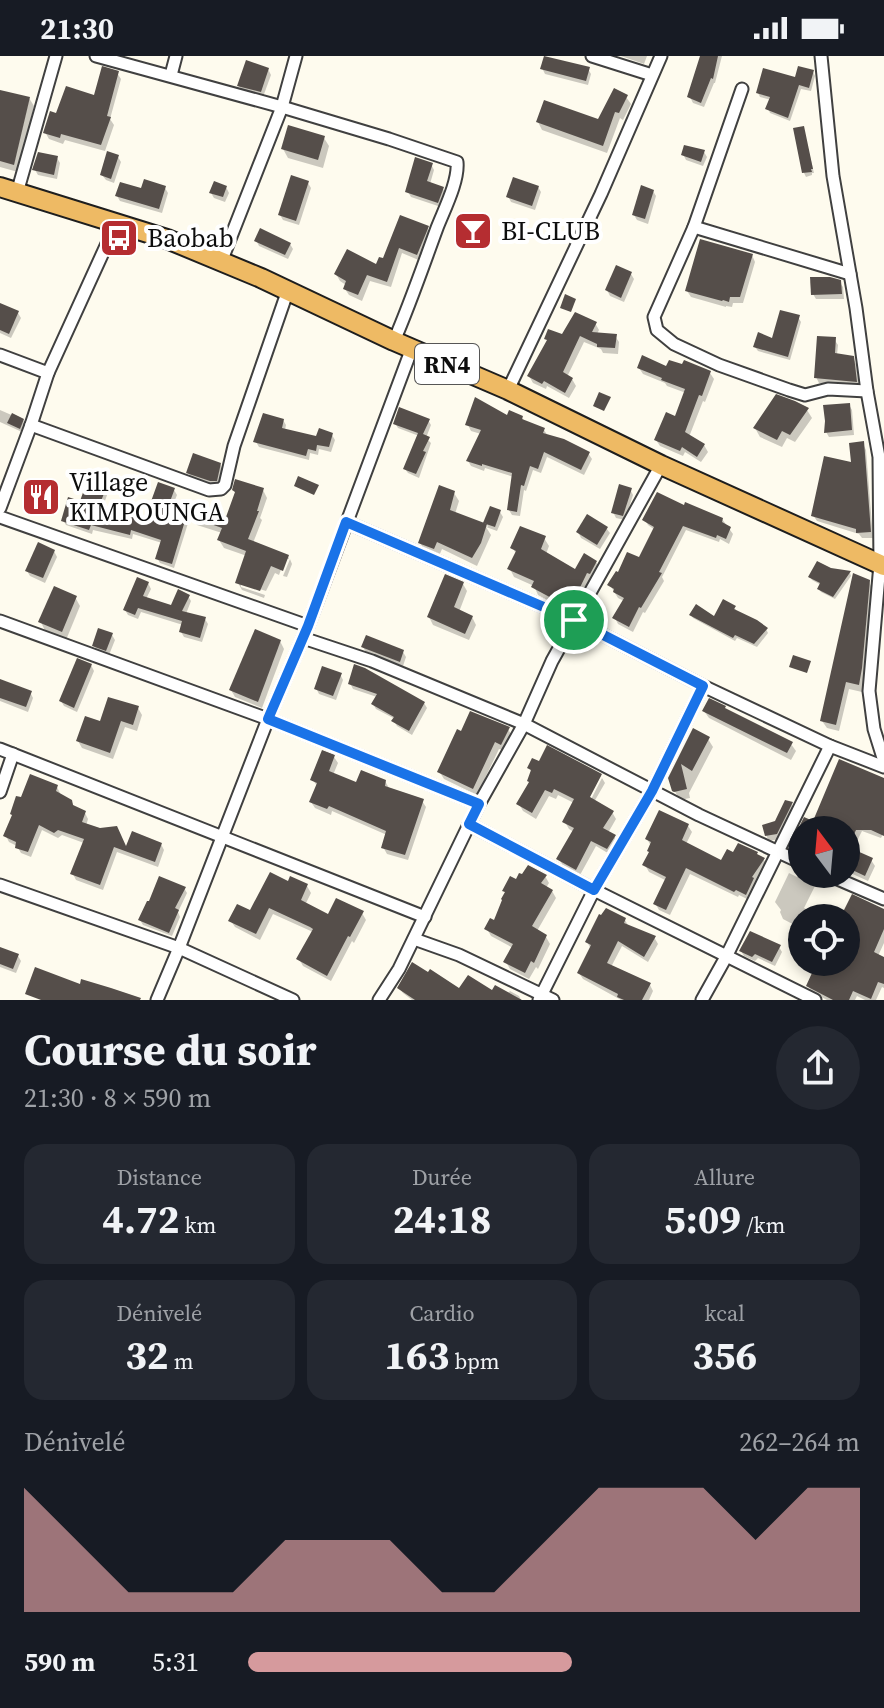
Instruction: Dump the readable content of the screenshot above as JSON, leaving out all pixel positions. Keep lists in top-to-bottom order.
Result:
{
  "streets": {
    "highway": ["RN4"]
  },
  "places": {
    "bar": ["BI-CLUB"],
    "bus stop": ["Baobab"],
    "restaurant": ["Village KIMPOUNGA"]
  },
  "north": "top",
  "page": {
    "status": "21:30",
    "heading": ["Course du soir", "21:30 · 8 × 590 m"],
    "stats": [
      ["Distance", "4.72 km"],
      ["Durée", "24:18"],
      ["Allure", "5:09 /km"],
      ["Dénivelé", "32 m"],
      ["Cardio", "163 bpm"],
      ["kcal", "356"]
    ],
    "chart": ["Dénivelé", "262–264 m"],
    "list": [
      {
        "name": "590 m",
        "note": "5:31"
      }
    ]
  }
}
